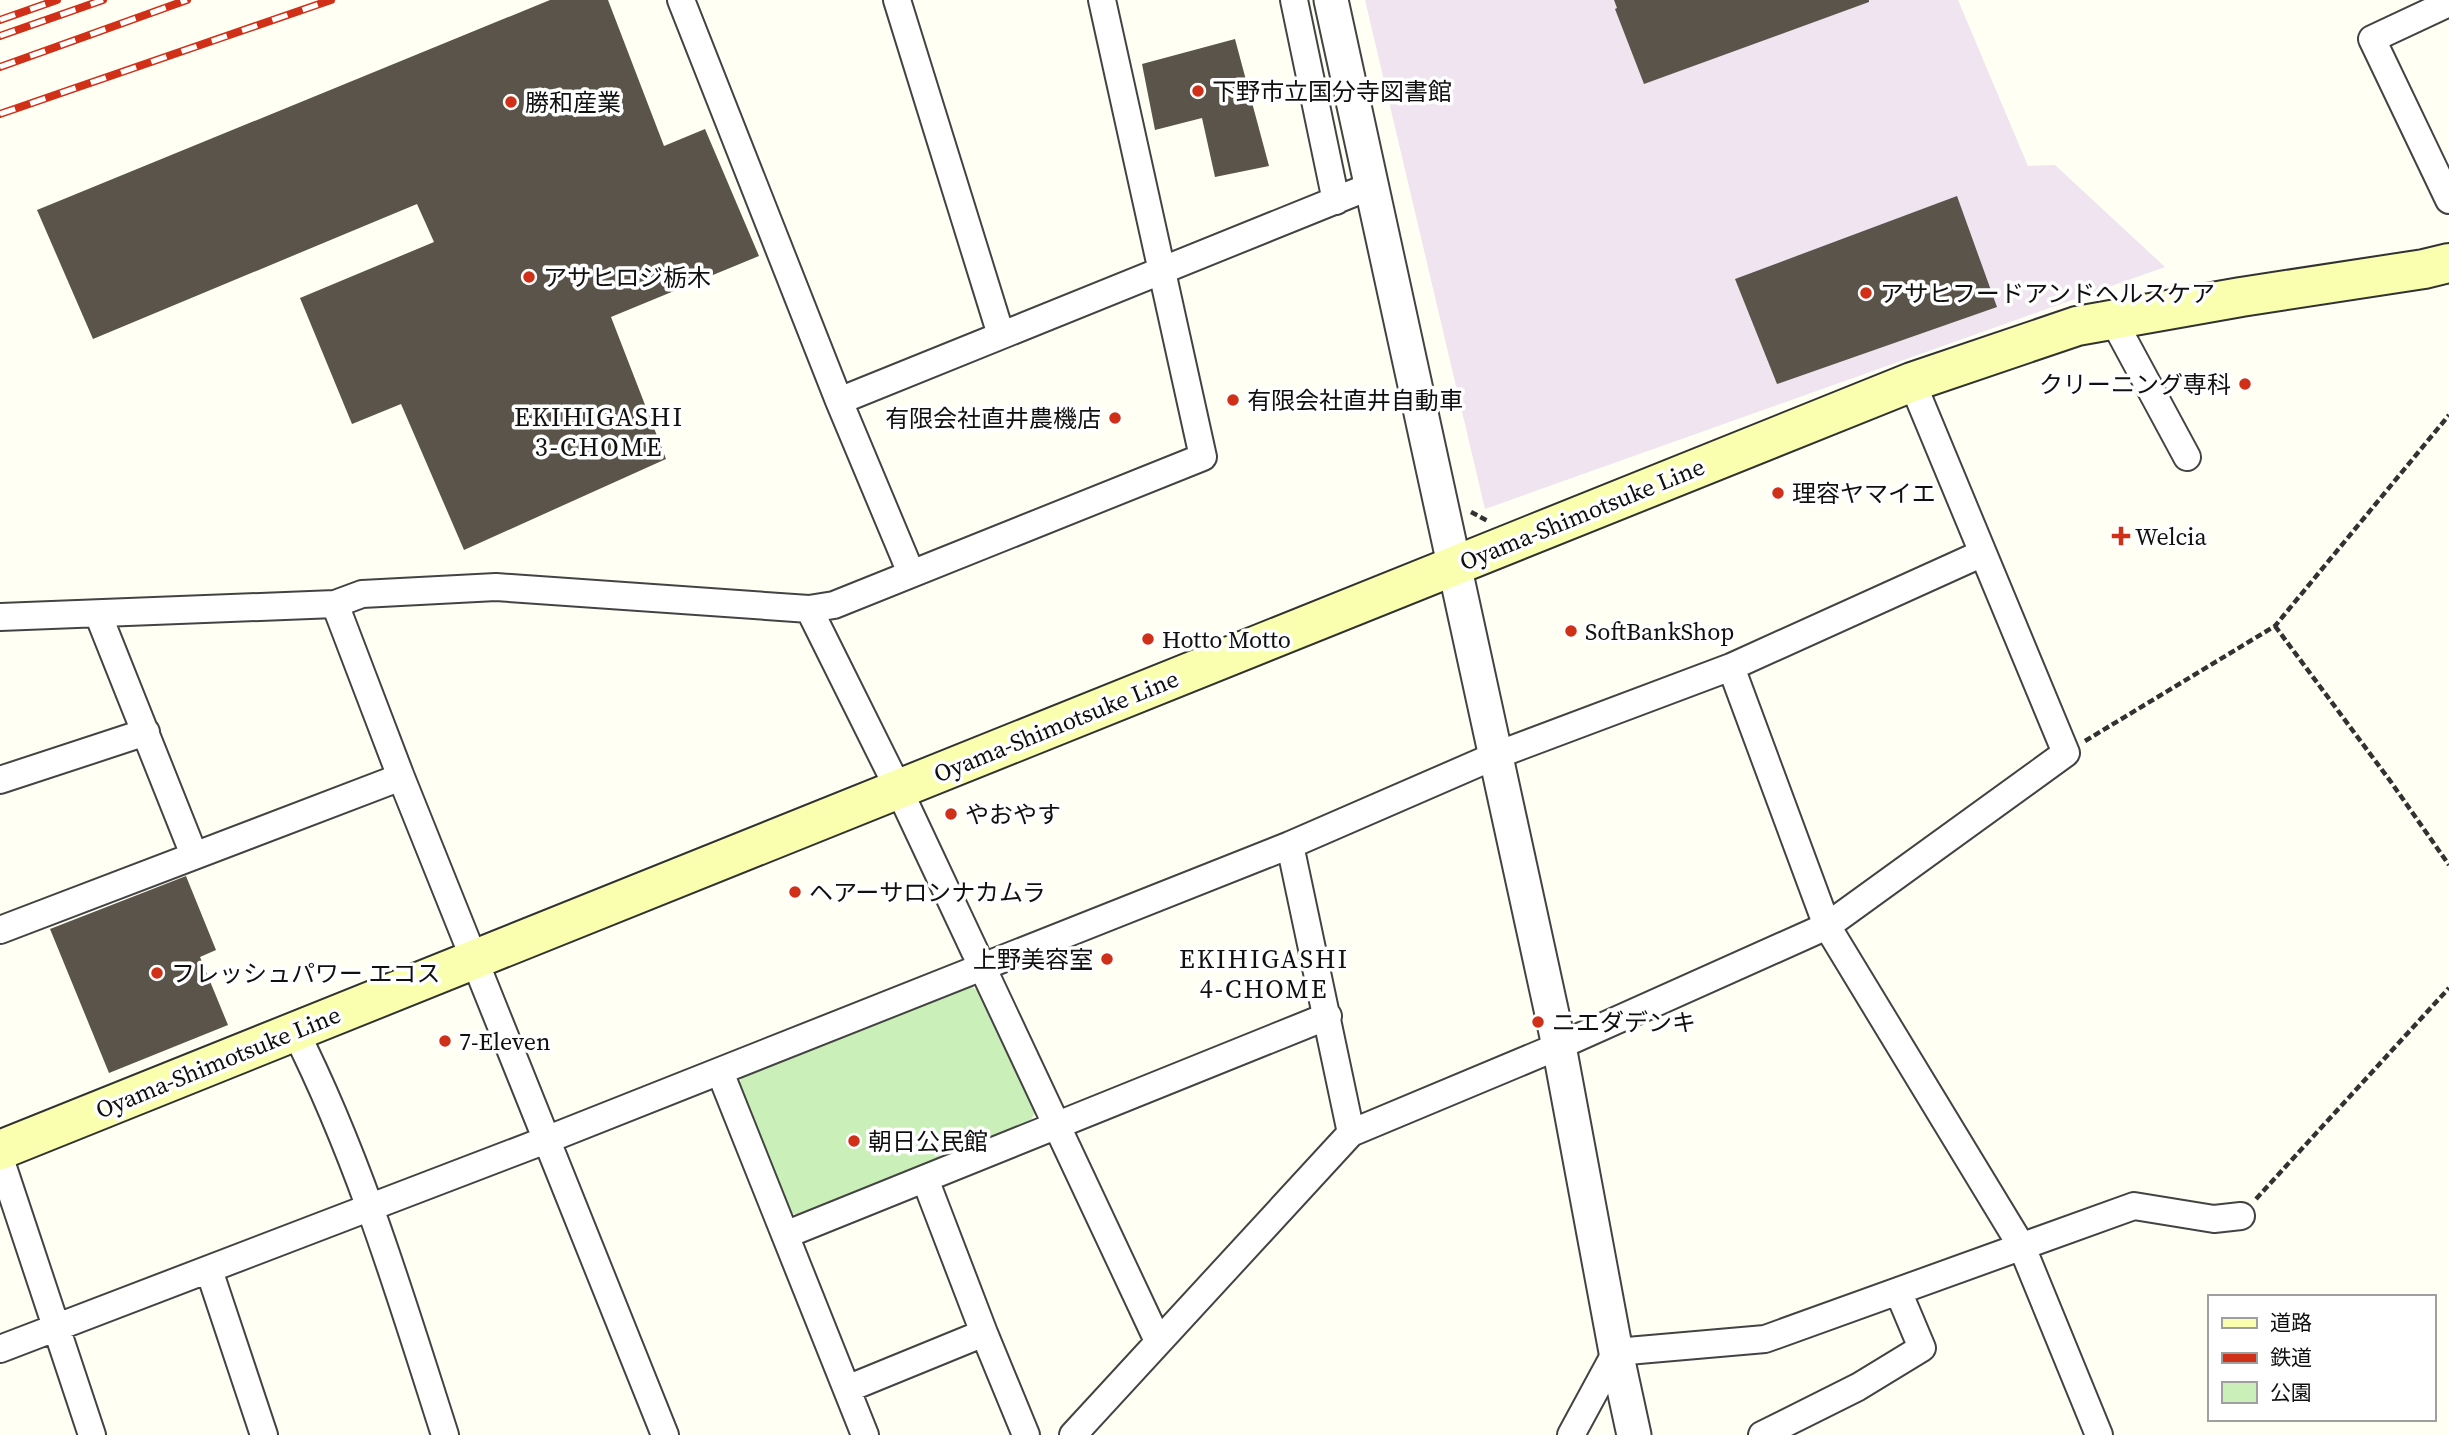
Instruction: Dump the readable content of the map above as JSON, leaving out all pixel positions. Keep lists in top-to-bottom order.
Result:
{
  "streets": {
    "main road": ["Oyama-Shimotsuke Line"]
  },
  "districts": ["EKIHIGASHI 3-CHOME", "EKIHIGASHI 4-CHOME"],
  "places": {
    "other": [
      "下野市立国分寺図書館",
      "勝和産業",
      "アサヒロジ栃木",
      "アサヒフードアンドヘルスケア",
      "クリーニング専科",
      "有限会社直井自動車",
      "有限会社直井農機店",
      "理容ヤマイエ",
      "SoftBankShop",
      "Hotto Motto",
      "やおやす",
      "ヘアーサロンナカムラ",
      "上野美容室",
      "フレッシュパワー エコス",
      "ニエダデンキ",
      "7-Eleven",
      "朝日公民館"
    ],
    "health": ["Welcia"]
  },
  "legend": ["道路", "鉄道", "公園"]
}
